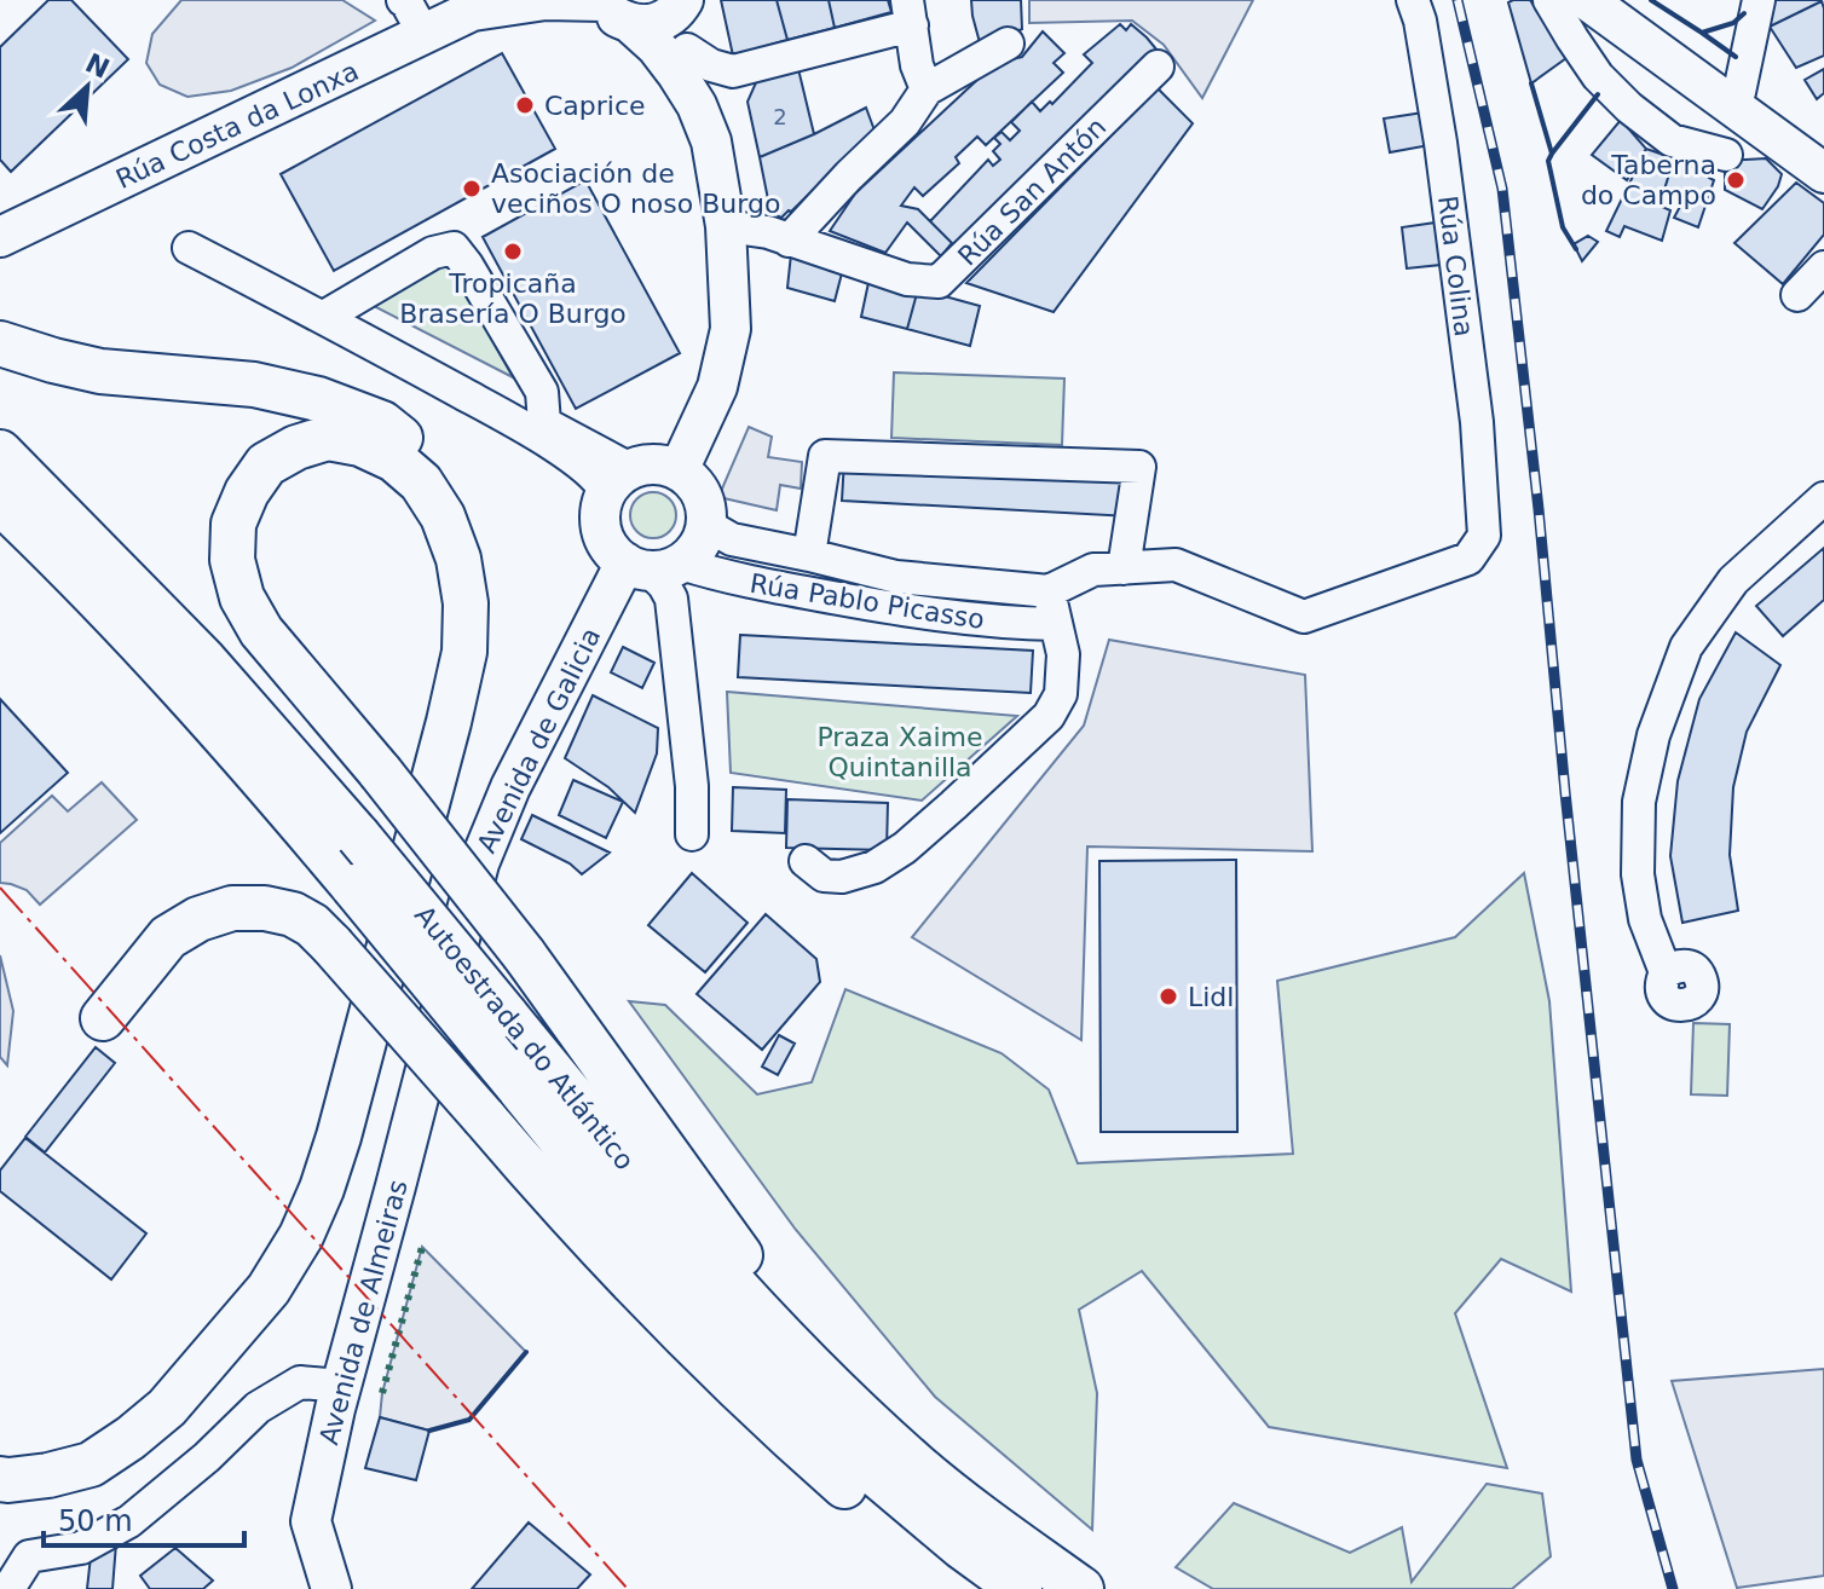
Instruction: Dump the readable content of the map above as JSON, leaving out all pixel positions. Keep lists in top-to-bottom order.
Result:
{
  "streets": {
    "highway": ["Autoestrada do Atlántico"],
    "main road": ["Rúa Costa da Lonxa", "Avenida de Galicia", "Avenida de Almeiras"],
    "street": ["Rúa San Antón", "Rúa Colina", "Rúa Pablo Picasso"]
  },
  "crossings": [
    ["Rúa Pablo Picasso", "Avenida de Galicia"],
    ["Avenida de Galicia", "Avenida de Almeiras"]
  ],
  "parks": ["Praza Xaime Quintanilla"],
  "places": [
    "Caprice",
    "Taberna do Campo",
    "Asociación de veciños O noso Burgo",
    "Tropicaña Brasería O Burgo",
    "Lidl"
  ],
  "house_numbers": ["2"],
  "scale_bar": "50 m",
  "north": "top right"
}
